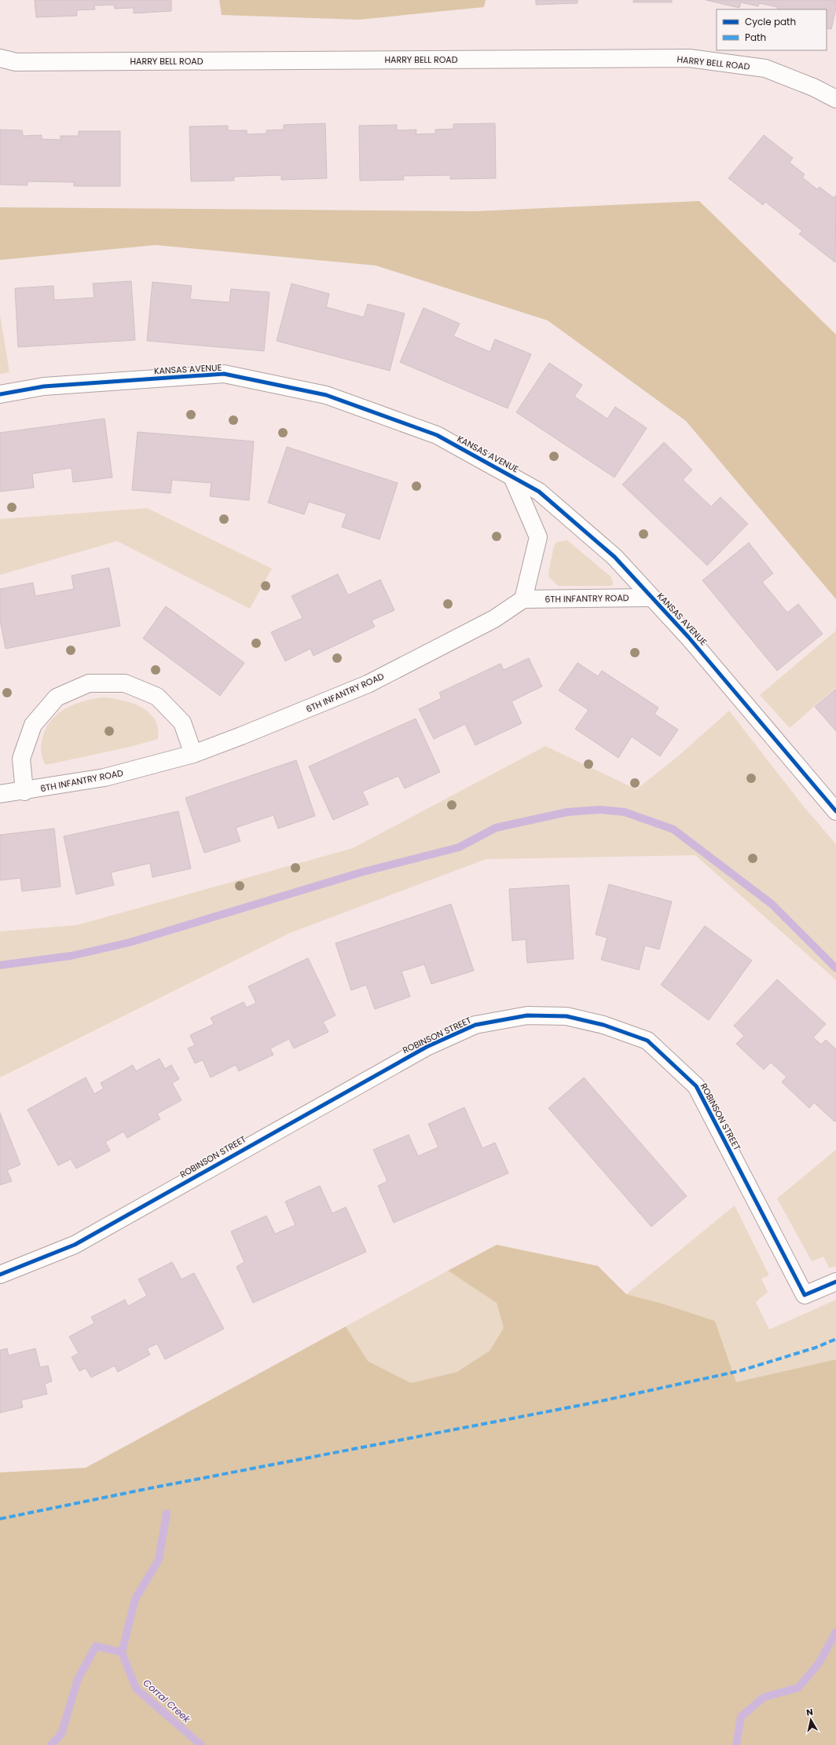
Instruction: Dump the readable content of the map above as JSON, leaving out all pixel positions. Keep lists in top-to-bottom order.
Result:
{
  "streets": {
    "street": [
      "HARRY BELL ROAD",
      "KANSAS AVENUE",
      "6TH INFANTRY ROAD",
      "ROBINSON STREET"
    ]
  },
  "crossings": [
    ["KANSAS AVENUE", "6TH INFANTRY ROAD"]
  ],
  "water": ["Corral Creek"],
  "legend": ["Cycle path", "Path"],
  "north": "top"
}
